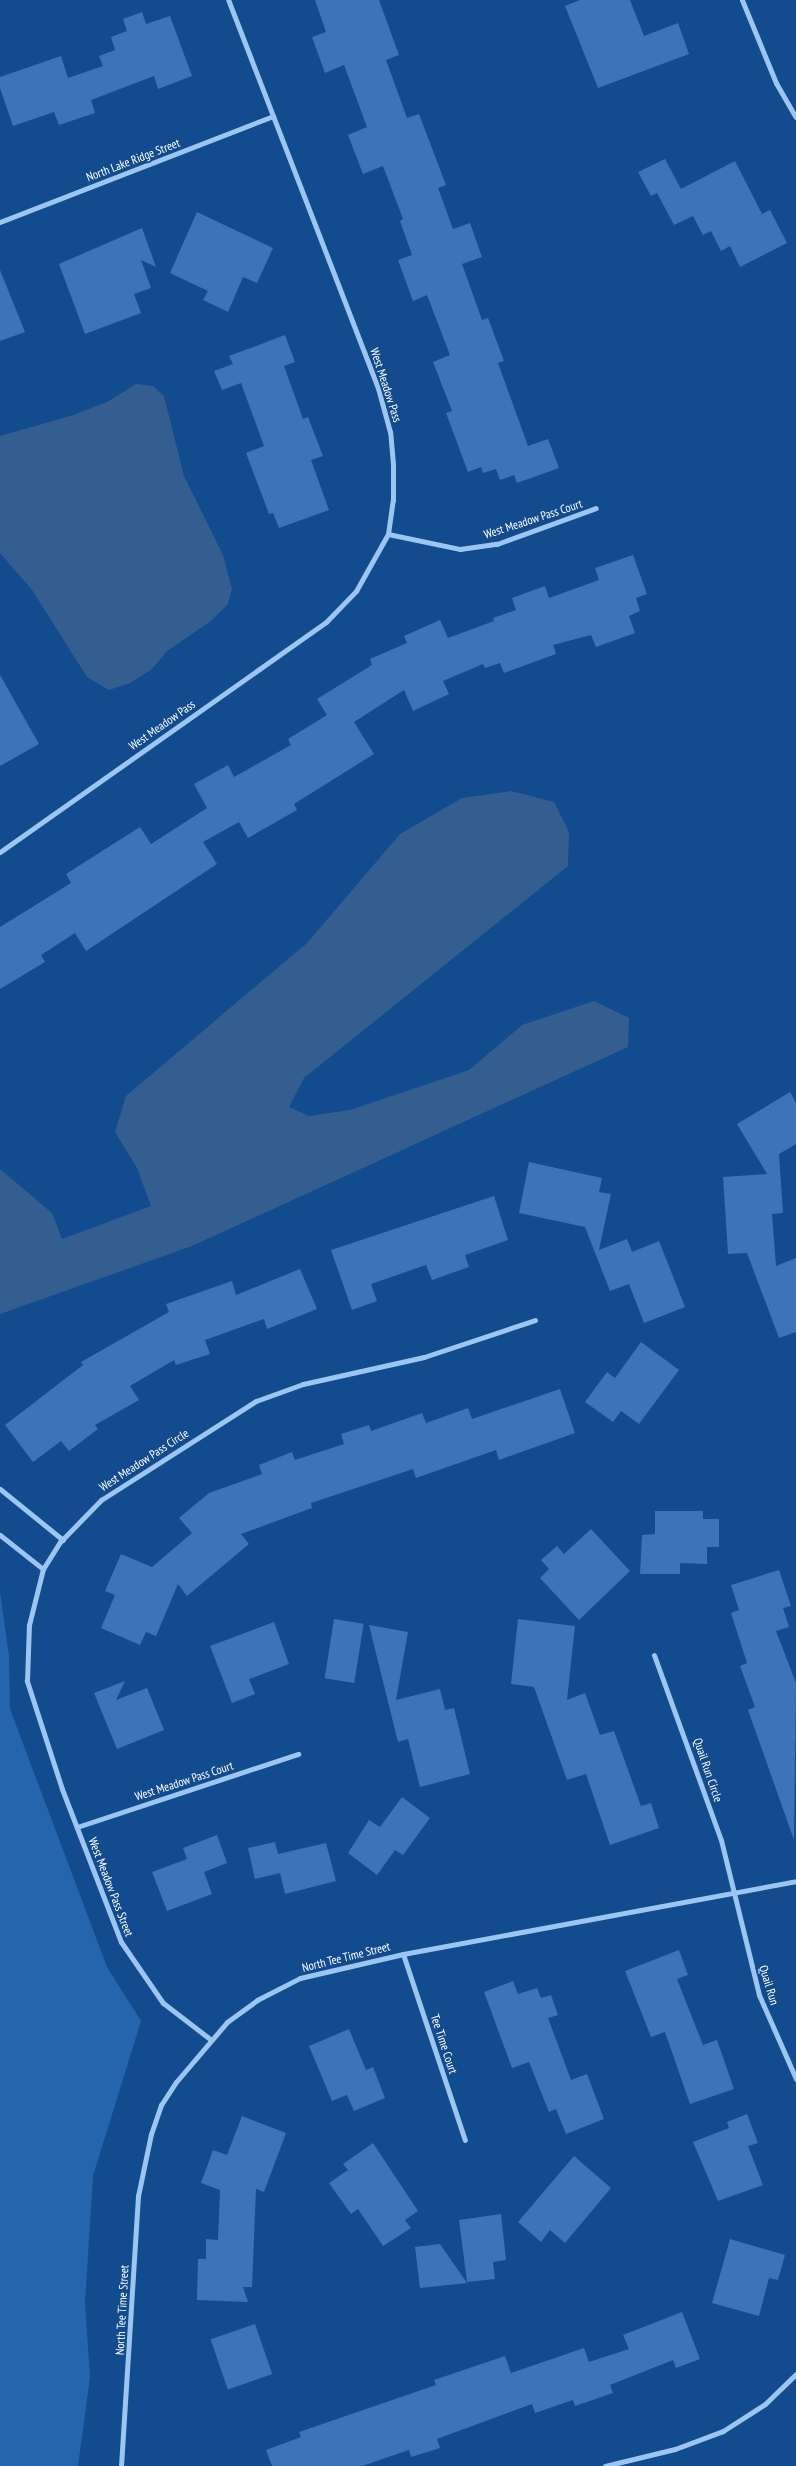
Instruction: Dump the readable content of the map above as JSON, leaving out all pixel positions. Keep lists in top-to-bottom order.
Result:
{
  "streets": {
    "street": [
      "North Lake Ridge Street",
      "West Meadow Pass",
      "West Meadow Pass Court",
      "West Meadow Pass Circle",
      "Quail Run Circle",
      "West Meadow Pass Street",
      "North Tee Time Street",
      "Quail Run",
      "Tee Time Court"
    ]
  },
  "crossings": [
    ["North Lake Ridge Street", "West Meadow Pass"],
    ["West Meadow Pass", "West Meadow Pass Court"],
    ["West Meadow Pass Court", "West Meadow Pass Circle"],
    ["West Meadow Pass Court", "West Meadow Pass Street"],
    ["West Meadow Pass Circle", "West Meadow Pass Street"],
    ["Quail Run Circle", "North Tee Time Street"],
    ["Quail Run Circle", "Quail Run"],
    ["West Meadow Pass Street", "North Tee Time Street"],
    ["North Tee Time Street", "Quail Run"],
    ["North Tee Time Street", "Tee Time Court"]
  ]
}
